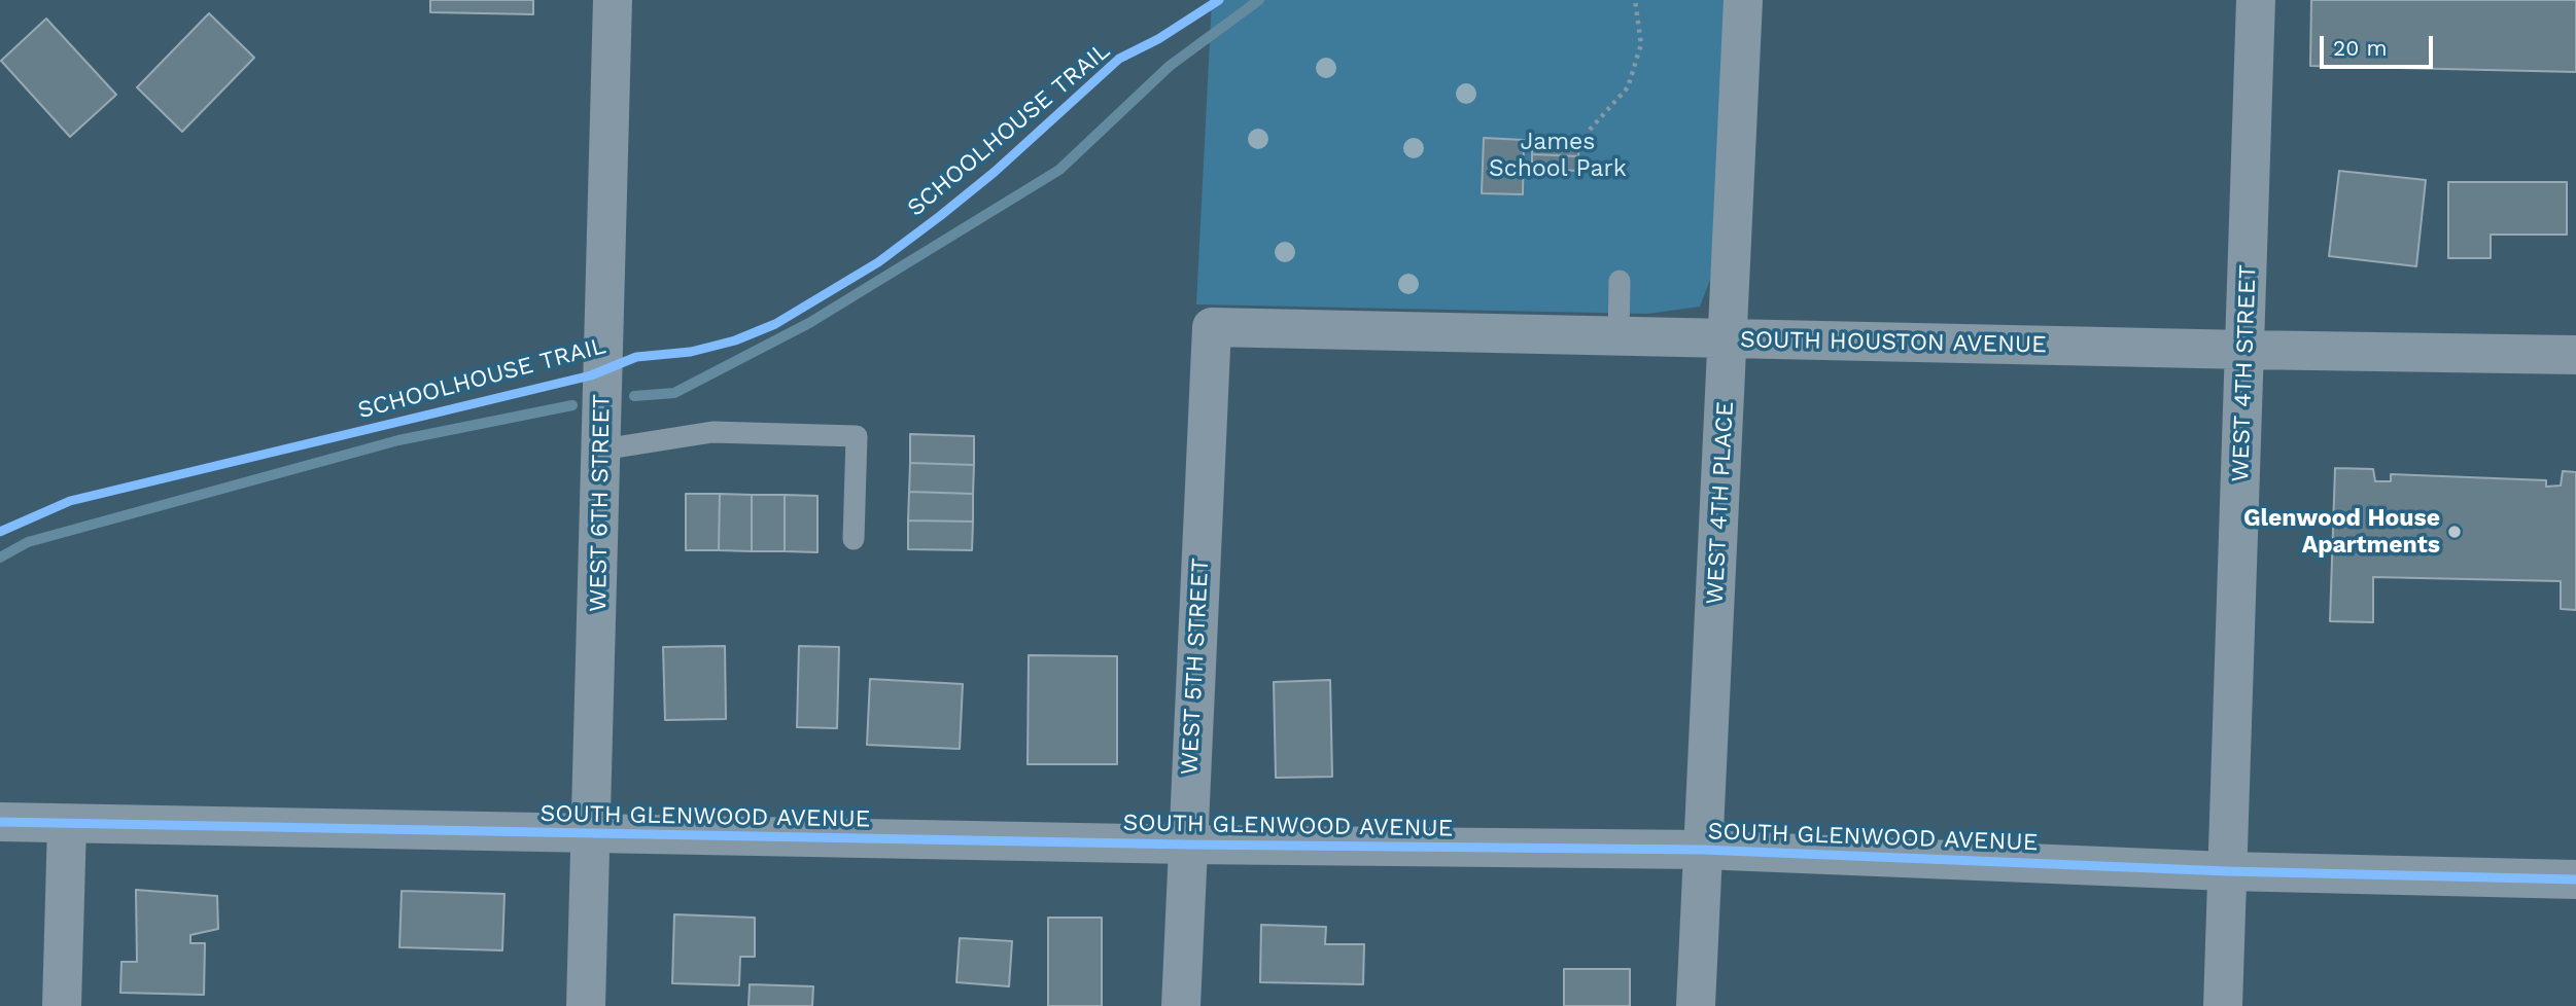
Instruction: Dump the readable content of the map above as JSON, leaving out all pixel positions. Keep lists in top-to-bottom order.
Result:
{
  "streets": {
    "street": [
      "SOUTH HOUSTON AVENUE",
      "WEST 4TH STREET",
      "WEST 6TH STREET",
      "WEST 4TH PLACE",
      "WEST 5TH STREET",
      "SOUTH GLENWOOD AVENUE"
    ],
    "cycle path": ["SCHOOLHOUSE TRAIL"]
  },
  "crossings": [
    ["SOUTH HOUSTON AVENUE", "WEST 4TH STREET"],
    ["SOUTH HOUSTON AVENUE", "WEST 4TH PLACE"],
    ["SOUTH HOUSTON AVENUE", "WEST 5TH STREET"],
    ["WEST 4TH STREET", "SOUTH GLENWOOD AVENUE"],
    ["WEST 6TH STREET", "SOUTH GLENWOOD AVENUE"],
    ["WEST 4TH PLACE", "SOUTH GLENWOOD AVENUE"],
    ["WEST 5TH STREET", "SOUTH GLENWOOD AVENUE"]
  ],
  "parks": ["James School Park"],
  "places": ["Glenwood House Apartments"],
  "scale_bar": "20 m"
}
